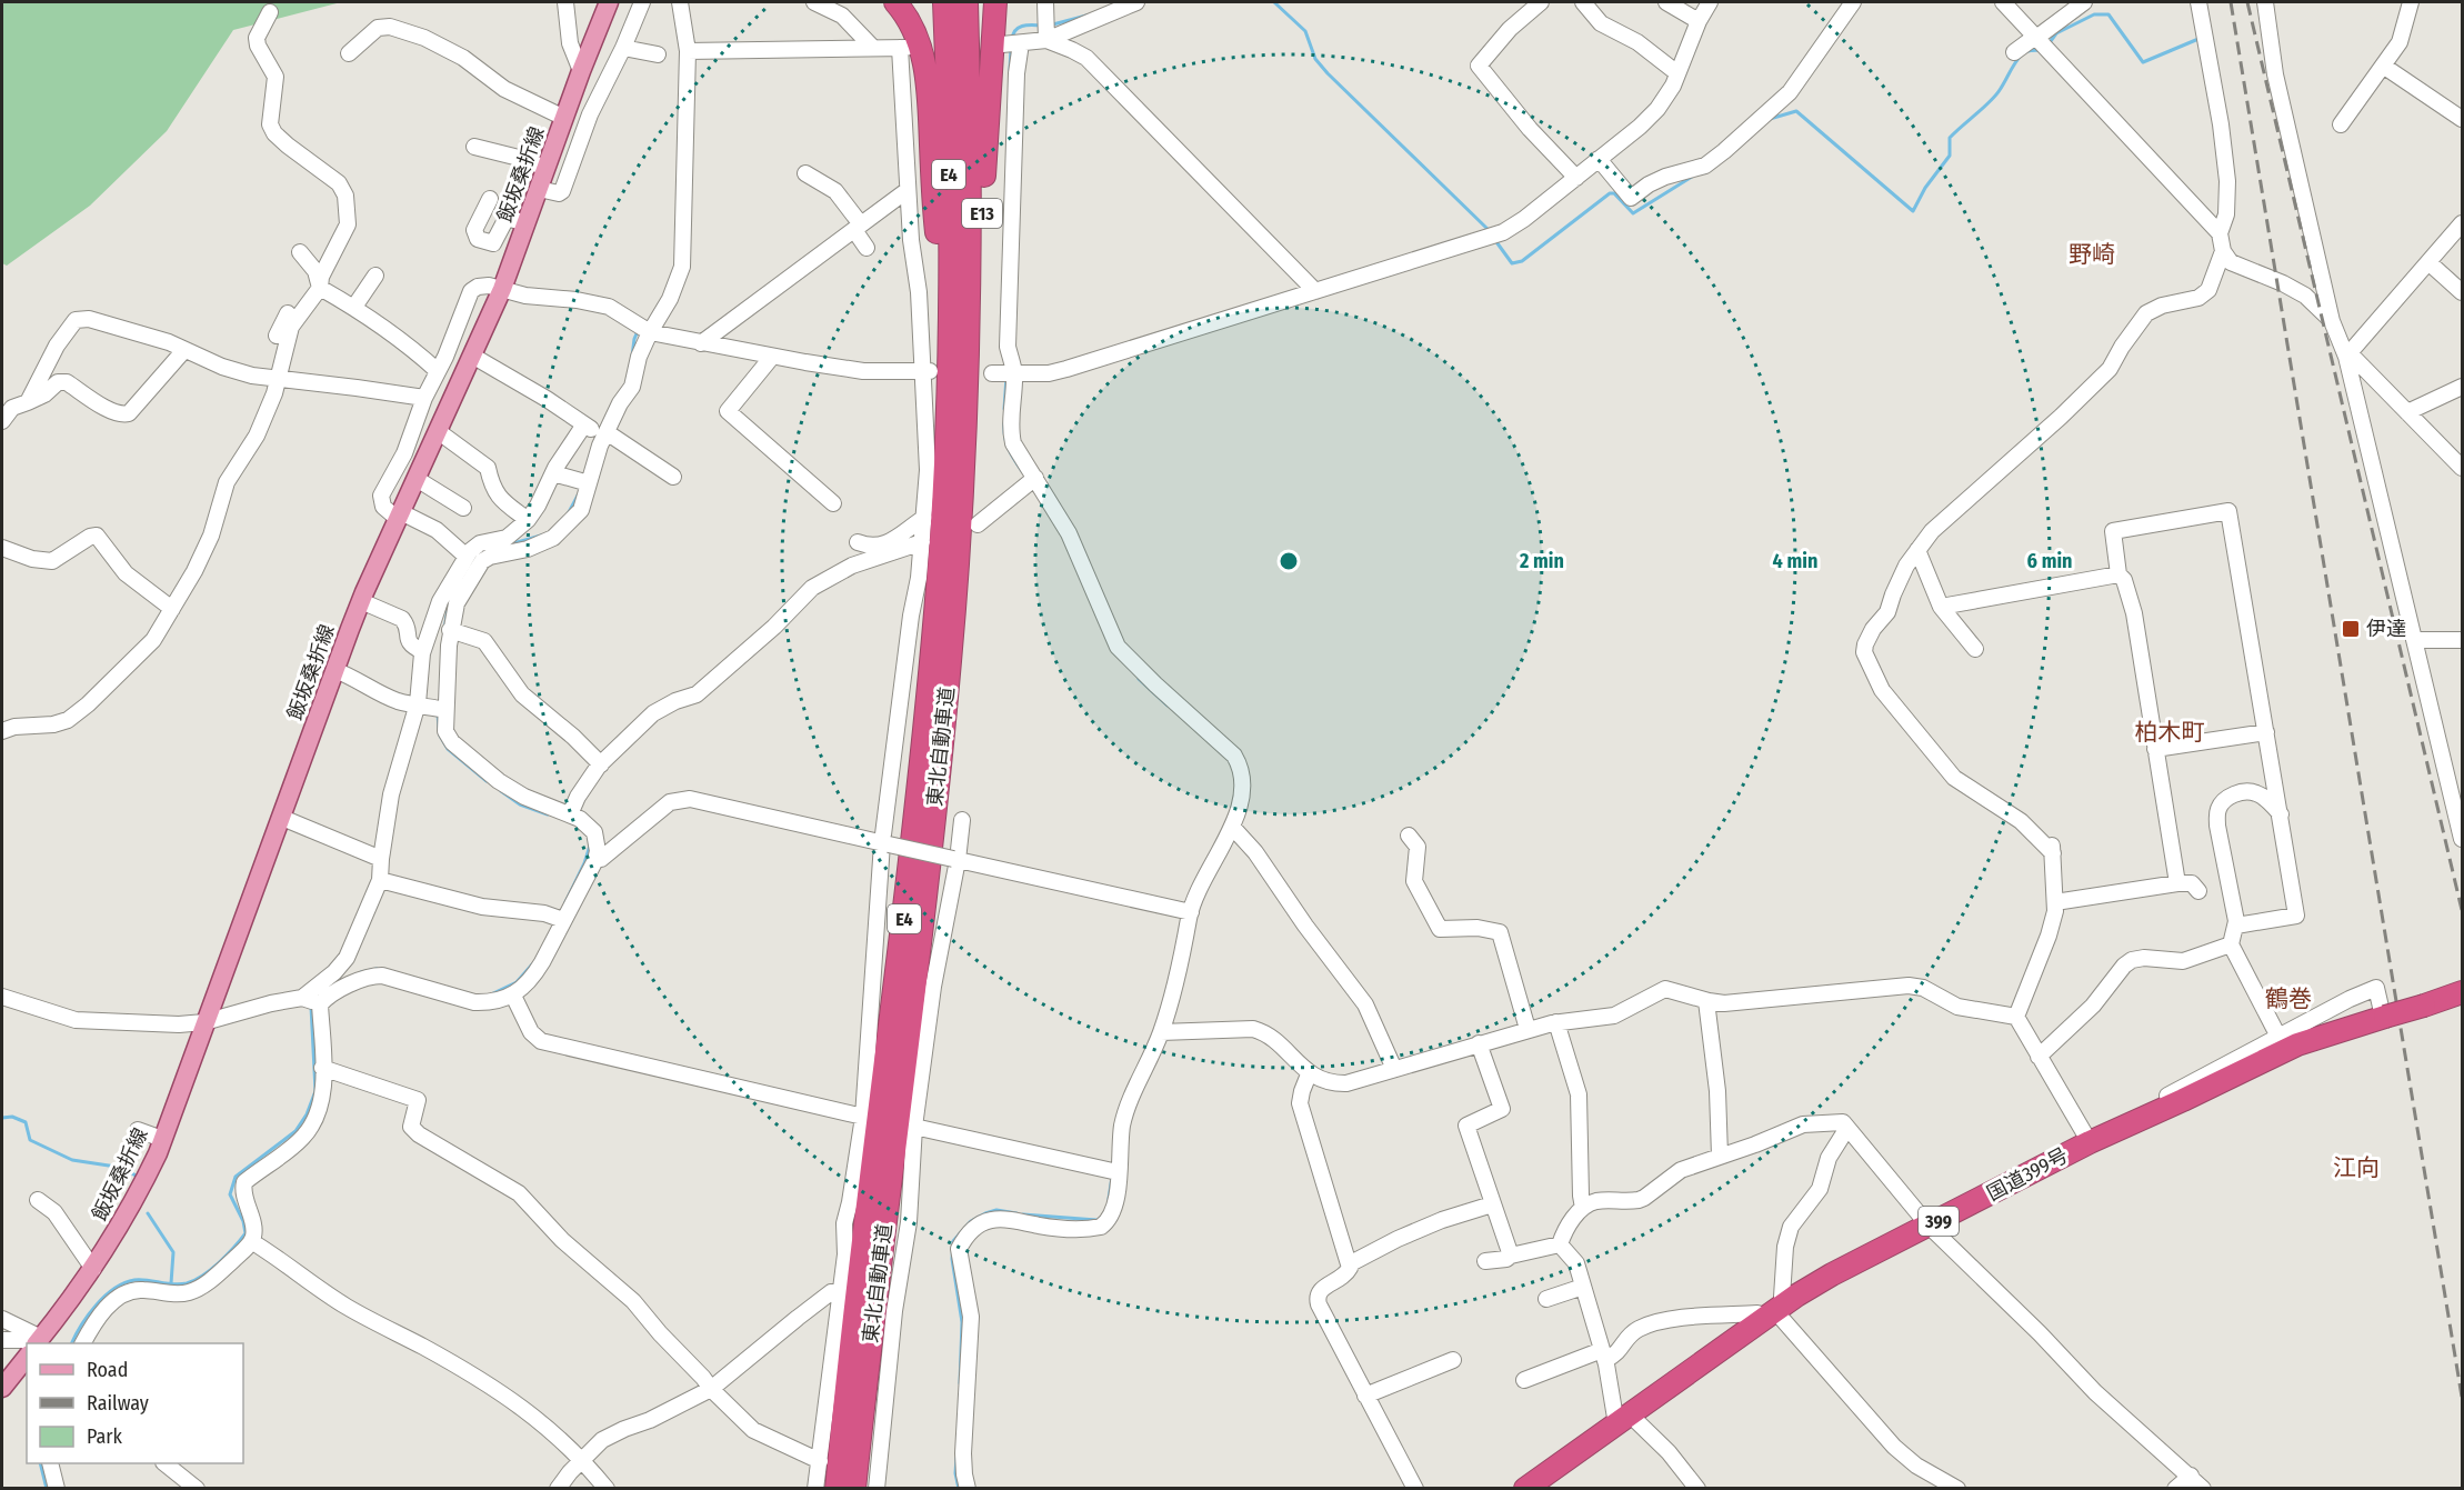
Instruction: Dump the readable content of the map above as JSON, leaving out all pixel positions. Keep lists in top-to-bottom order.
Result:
{
  "streets": {
    "highway": [
      "E4",
      "E13",
      "東北自動車道",
      "国道399号",
      "399"
    ],
    "main road": ["飯坂桑折線"]
  },
  "crossings": [
    ["E13", "東北自動車道"]
  ],
  "districts": [
    "野崎",
    "柏木町",
    "鶴巻",
    "江向"
  ],
  "places": {
    "transit": ["伊達"]
  },
  "legend": ["Road", "Railway", "Park"],
  "rings": ["2 min", "4 min", "6 min"]
}
